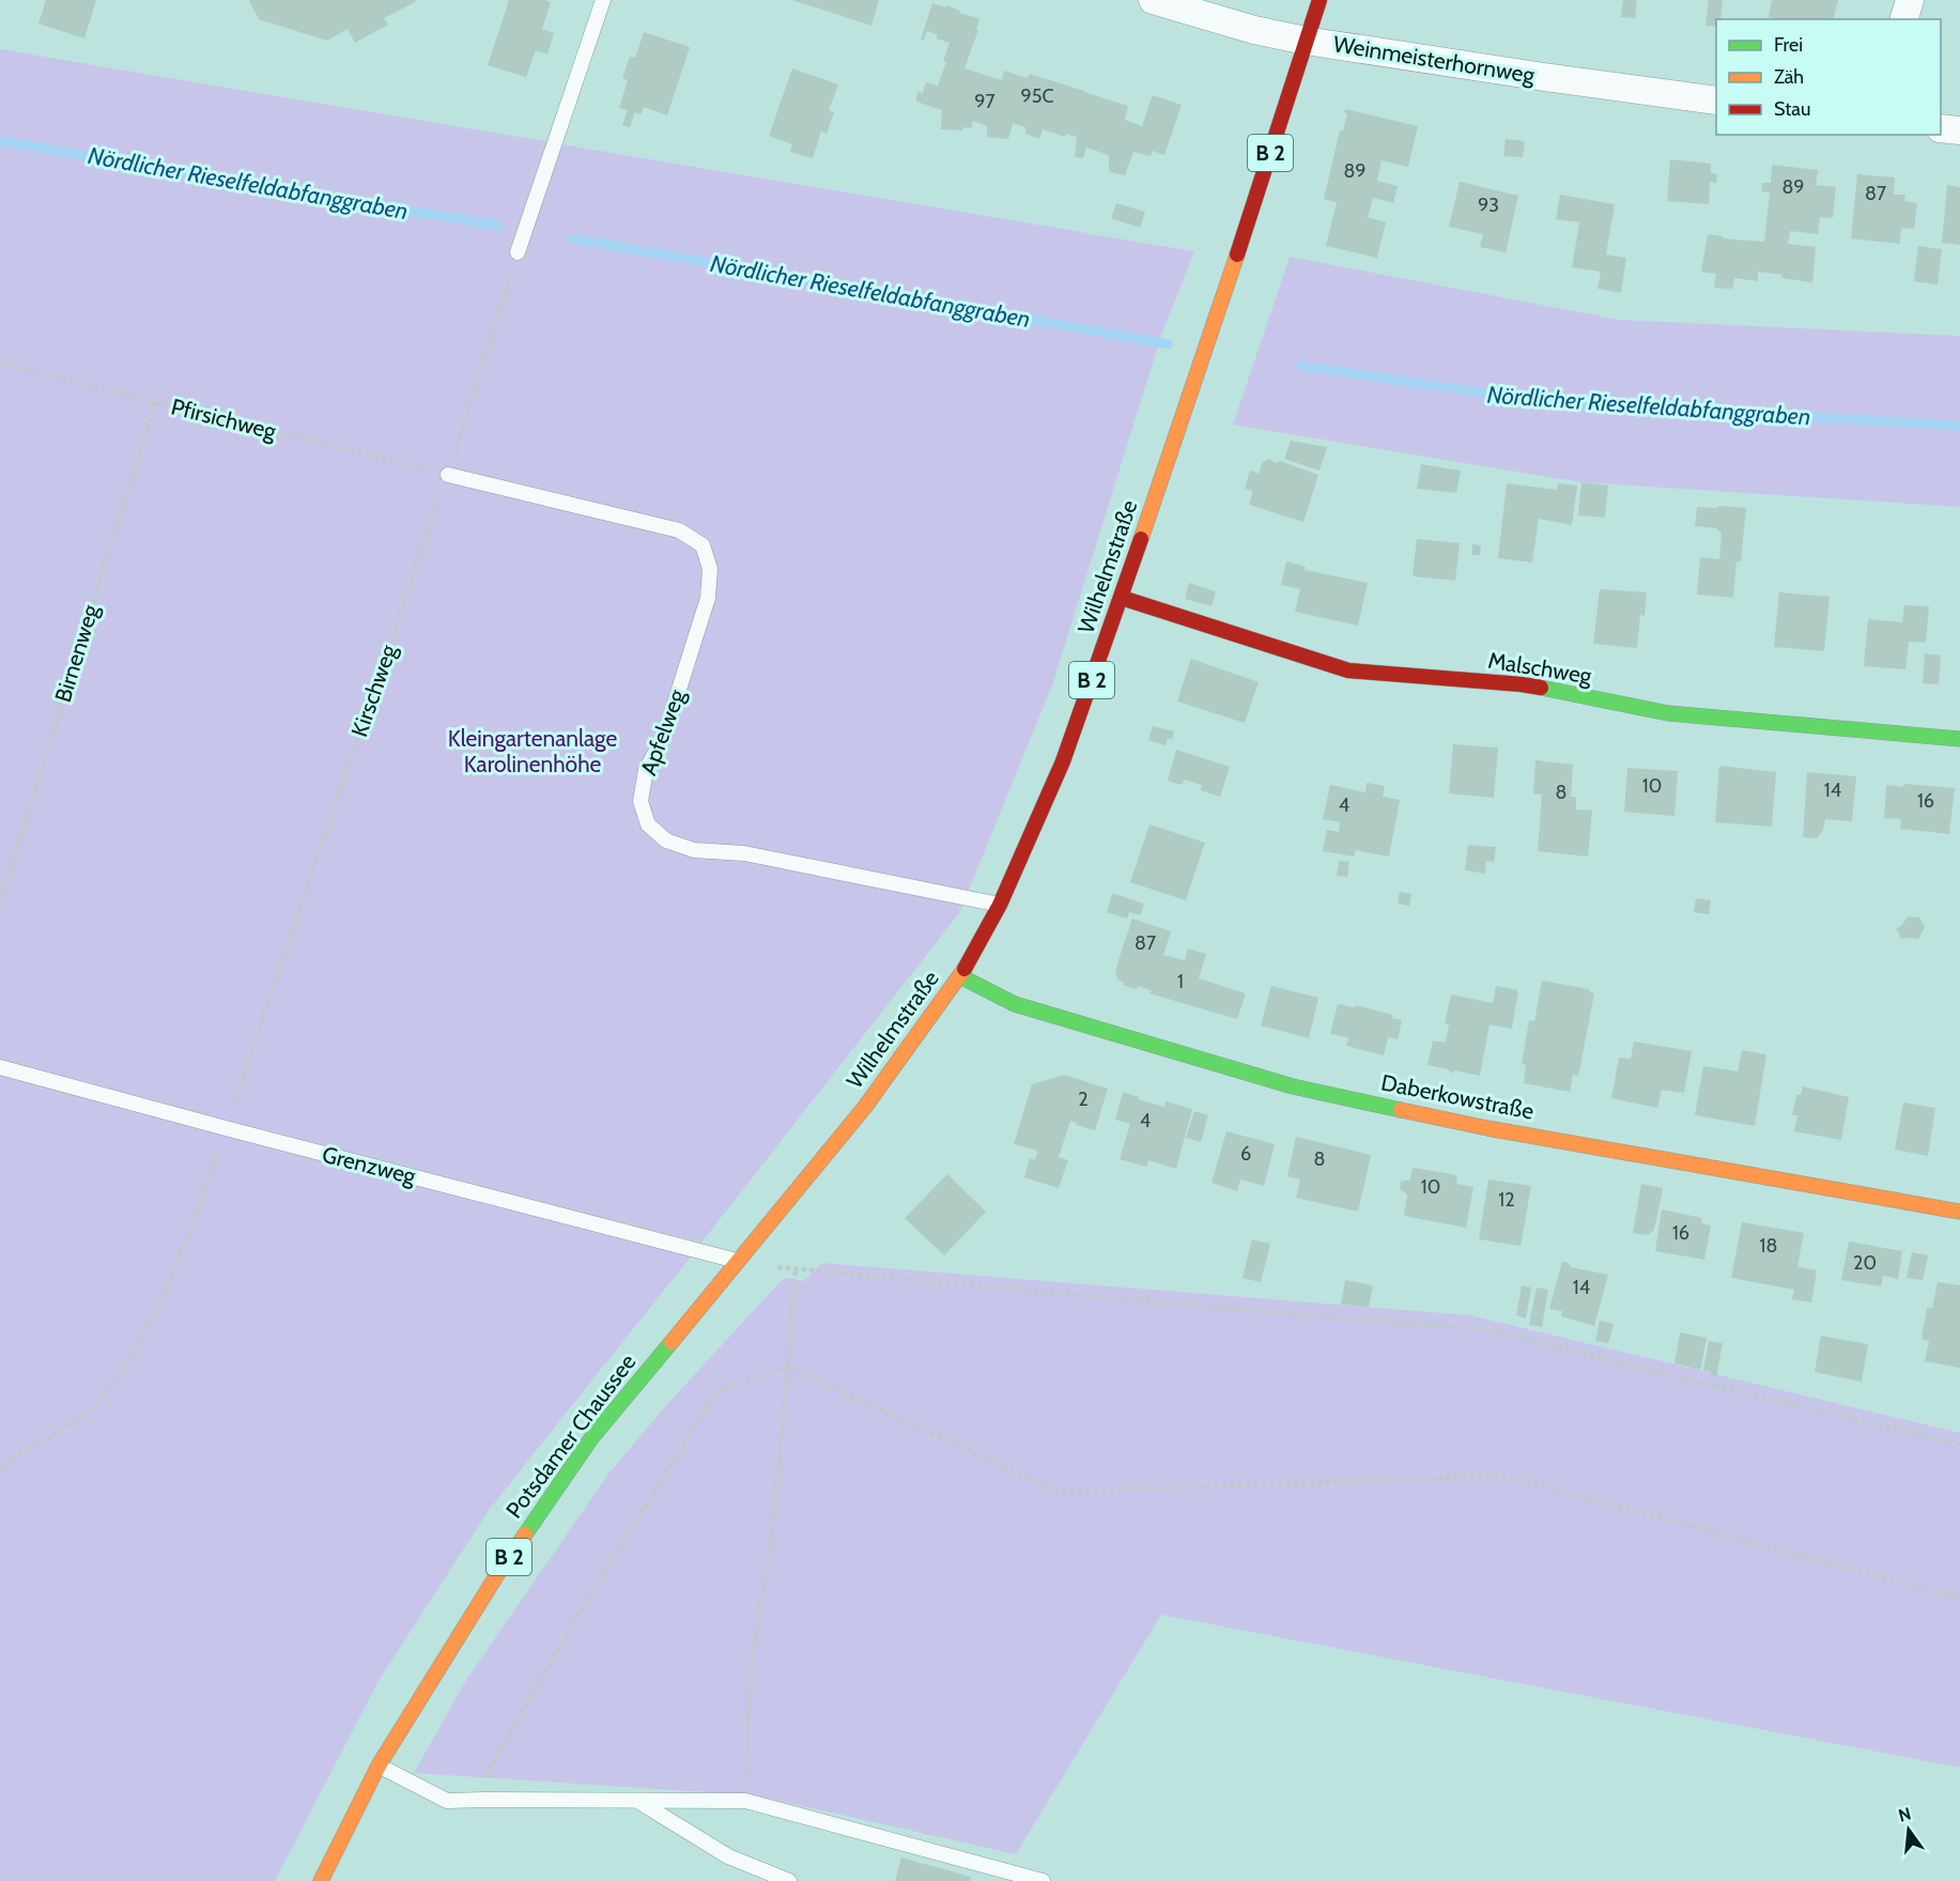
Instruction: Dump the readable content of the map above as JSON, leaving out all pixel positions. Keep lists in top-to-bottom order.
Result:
{
  "streets": {
    "main road": [
      "B 2",
      "Wilhelmstraße",
      "Malschweg",
      "Daberkowstraße",
      "Potsdamer Chaussee"
    ],
    "street": ["Weinmeisterhornweg"],
    "lane": ["Apfelweg", "Grenzweg"],
    "path": ["Pfirsichweg", "Birnenweg", "Kirschweg"]
  },
  "crossings": [
    ["Weinmeisterhornweg", "Wilhelmstraße"],
    ["Pfirsichweg", "Birnenweg"],
    ["Pfirsichweg", "Kirschweg"],
    ["Pfirsichweg", "Apfelweg"],
    ["Wilhelmstraße", "Malschweg"],
    ["Wilhelmstraße", "Apfelweg"],
    ["Wilhelmstraße", "Daberkowstraße"],
    ["Wilhelmstraße", "Grenzweg"],
    ["Wilhelmstraße", "Potsdamer Chaussee"],
    ["Kirschweg", "Apfelweg"],
    ["Kirschweg", "Grenzweg"],
    ["Grenzweg", "Potsdamer Chaussee"]
  ],
  "water": ["Nördlicher Rieselfeldabfanggraben"],
  "parks": ["Kleingartenanlage Karolinenhöhe"],
  "house_numbers": [
    "95C",
    "97",
    "89",
    "89",
    "87",
    "93",
    "10",
    "14",
    "8",
    "16",
    "4",
    "87",
    "1",
    "2",
    "4",
    "6",
    "8",
    "10",
    "12",
    "16",
    "18",
    "20",
    "14"
  ],
  "legend": ["Frei", "Zäh", "Stau"],
  "north": "top"
}
